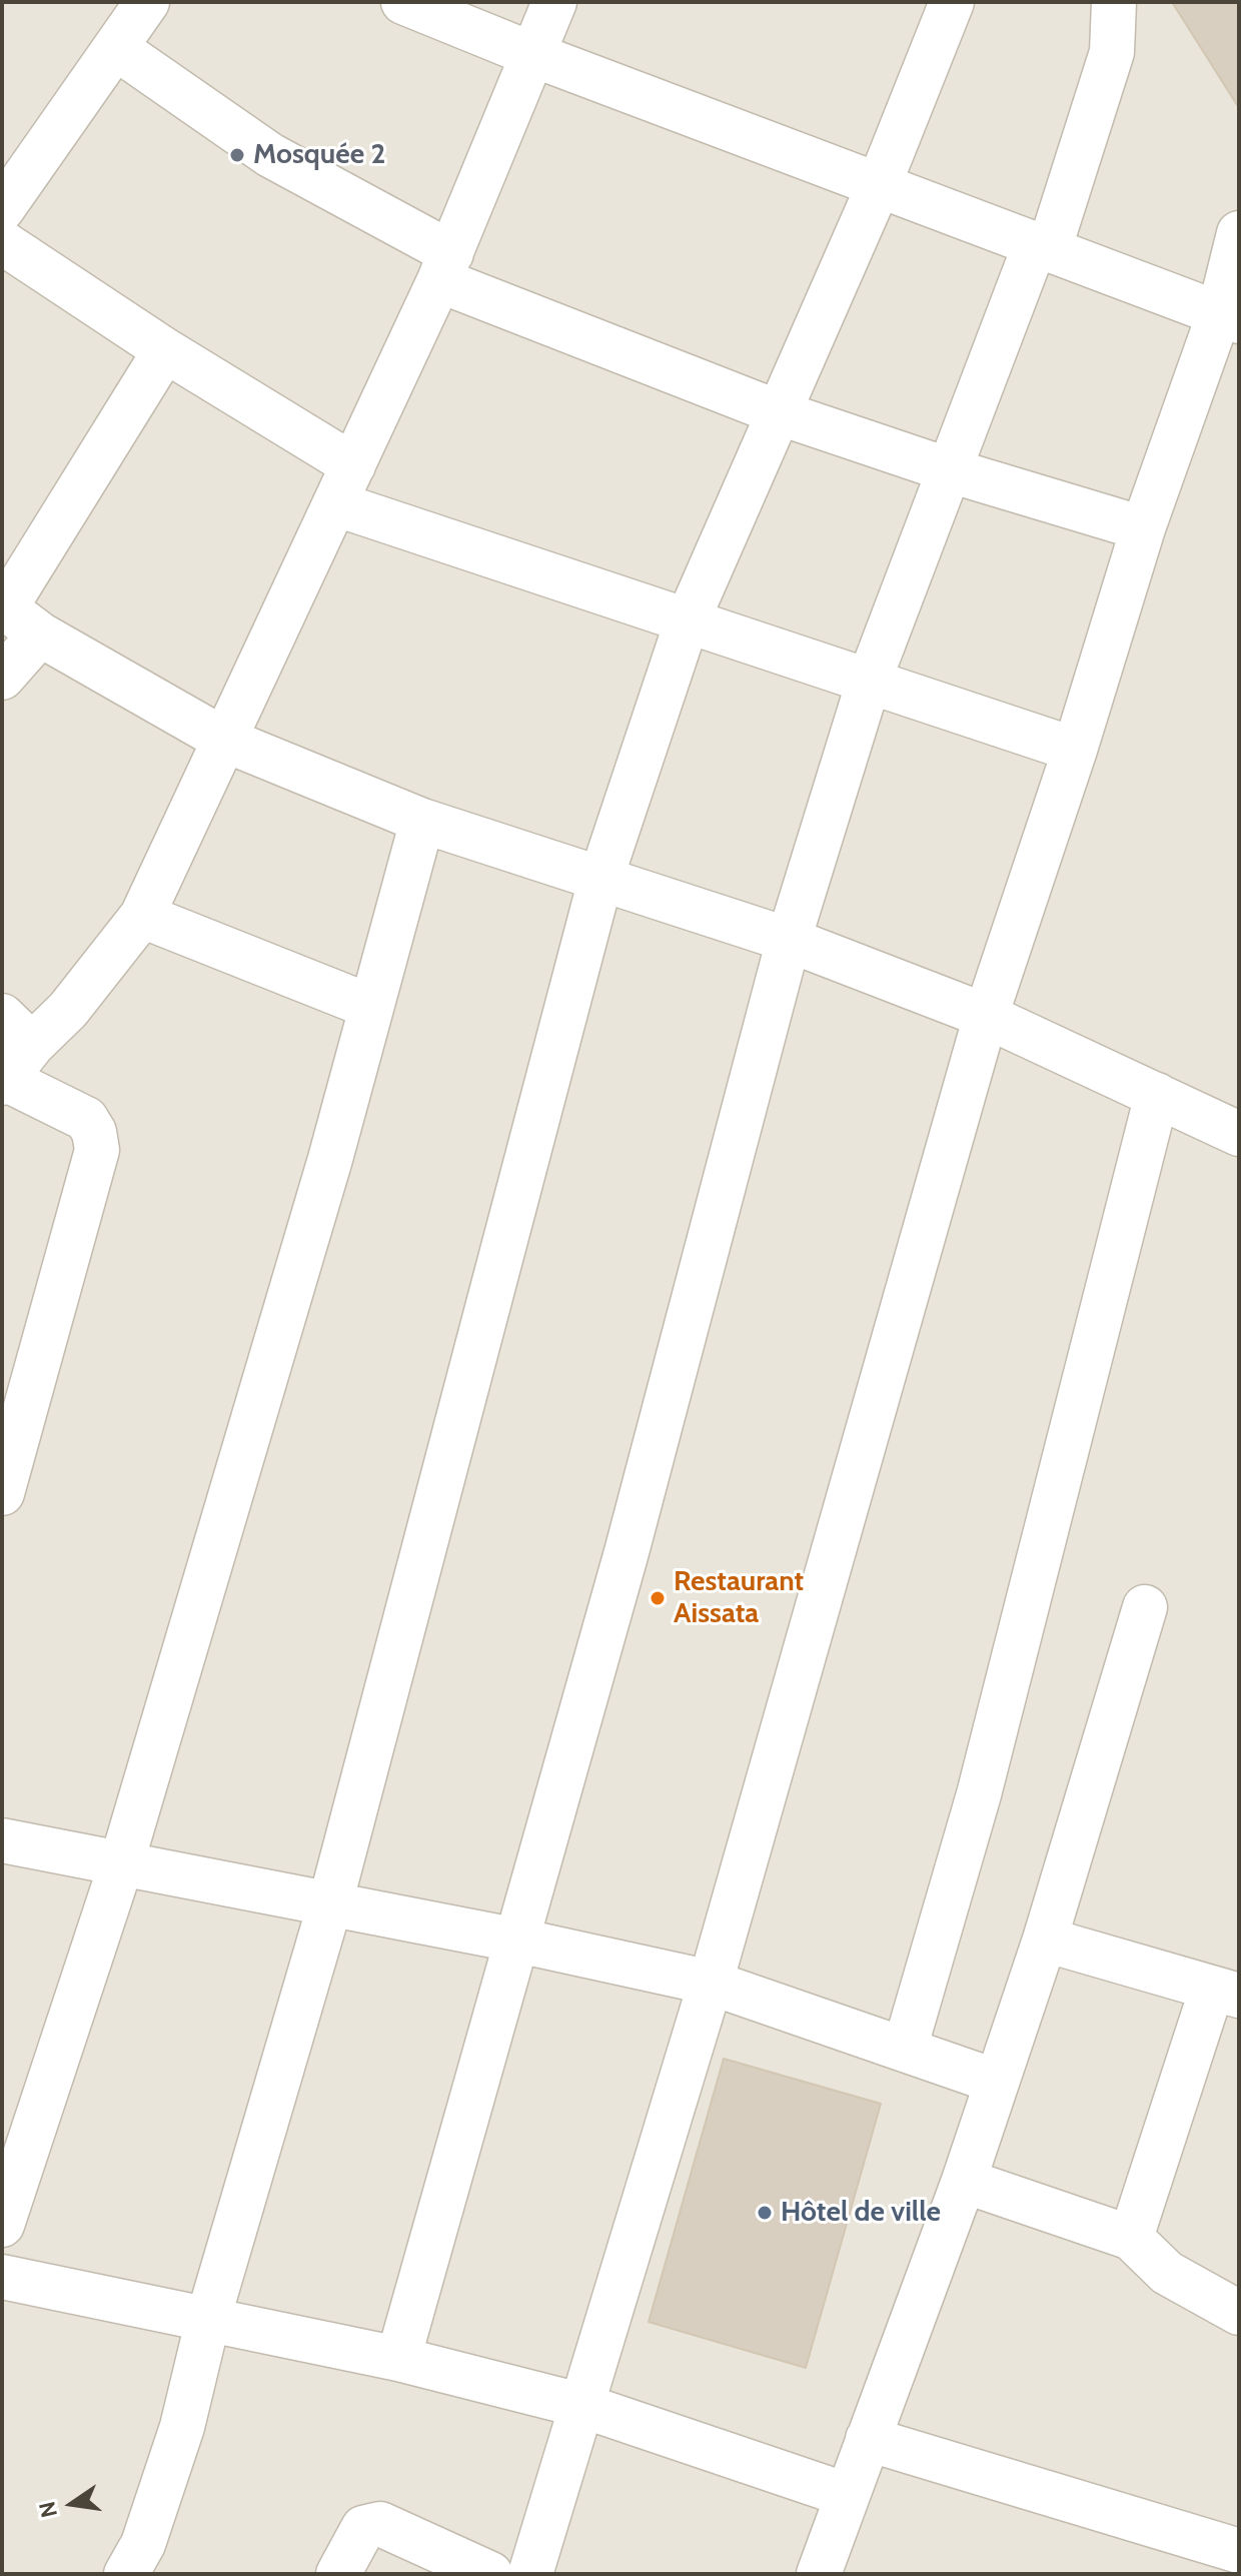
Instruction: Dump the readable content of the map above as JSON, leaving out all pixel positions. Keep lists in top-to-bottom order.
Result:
{
  "places": ["Mosquée 2", "Restaurant Aissata", "Hôtel de ville"],
  "north": "left"
}
